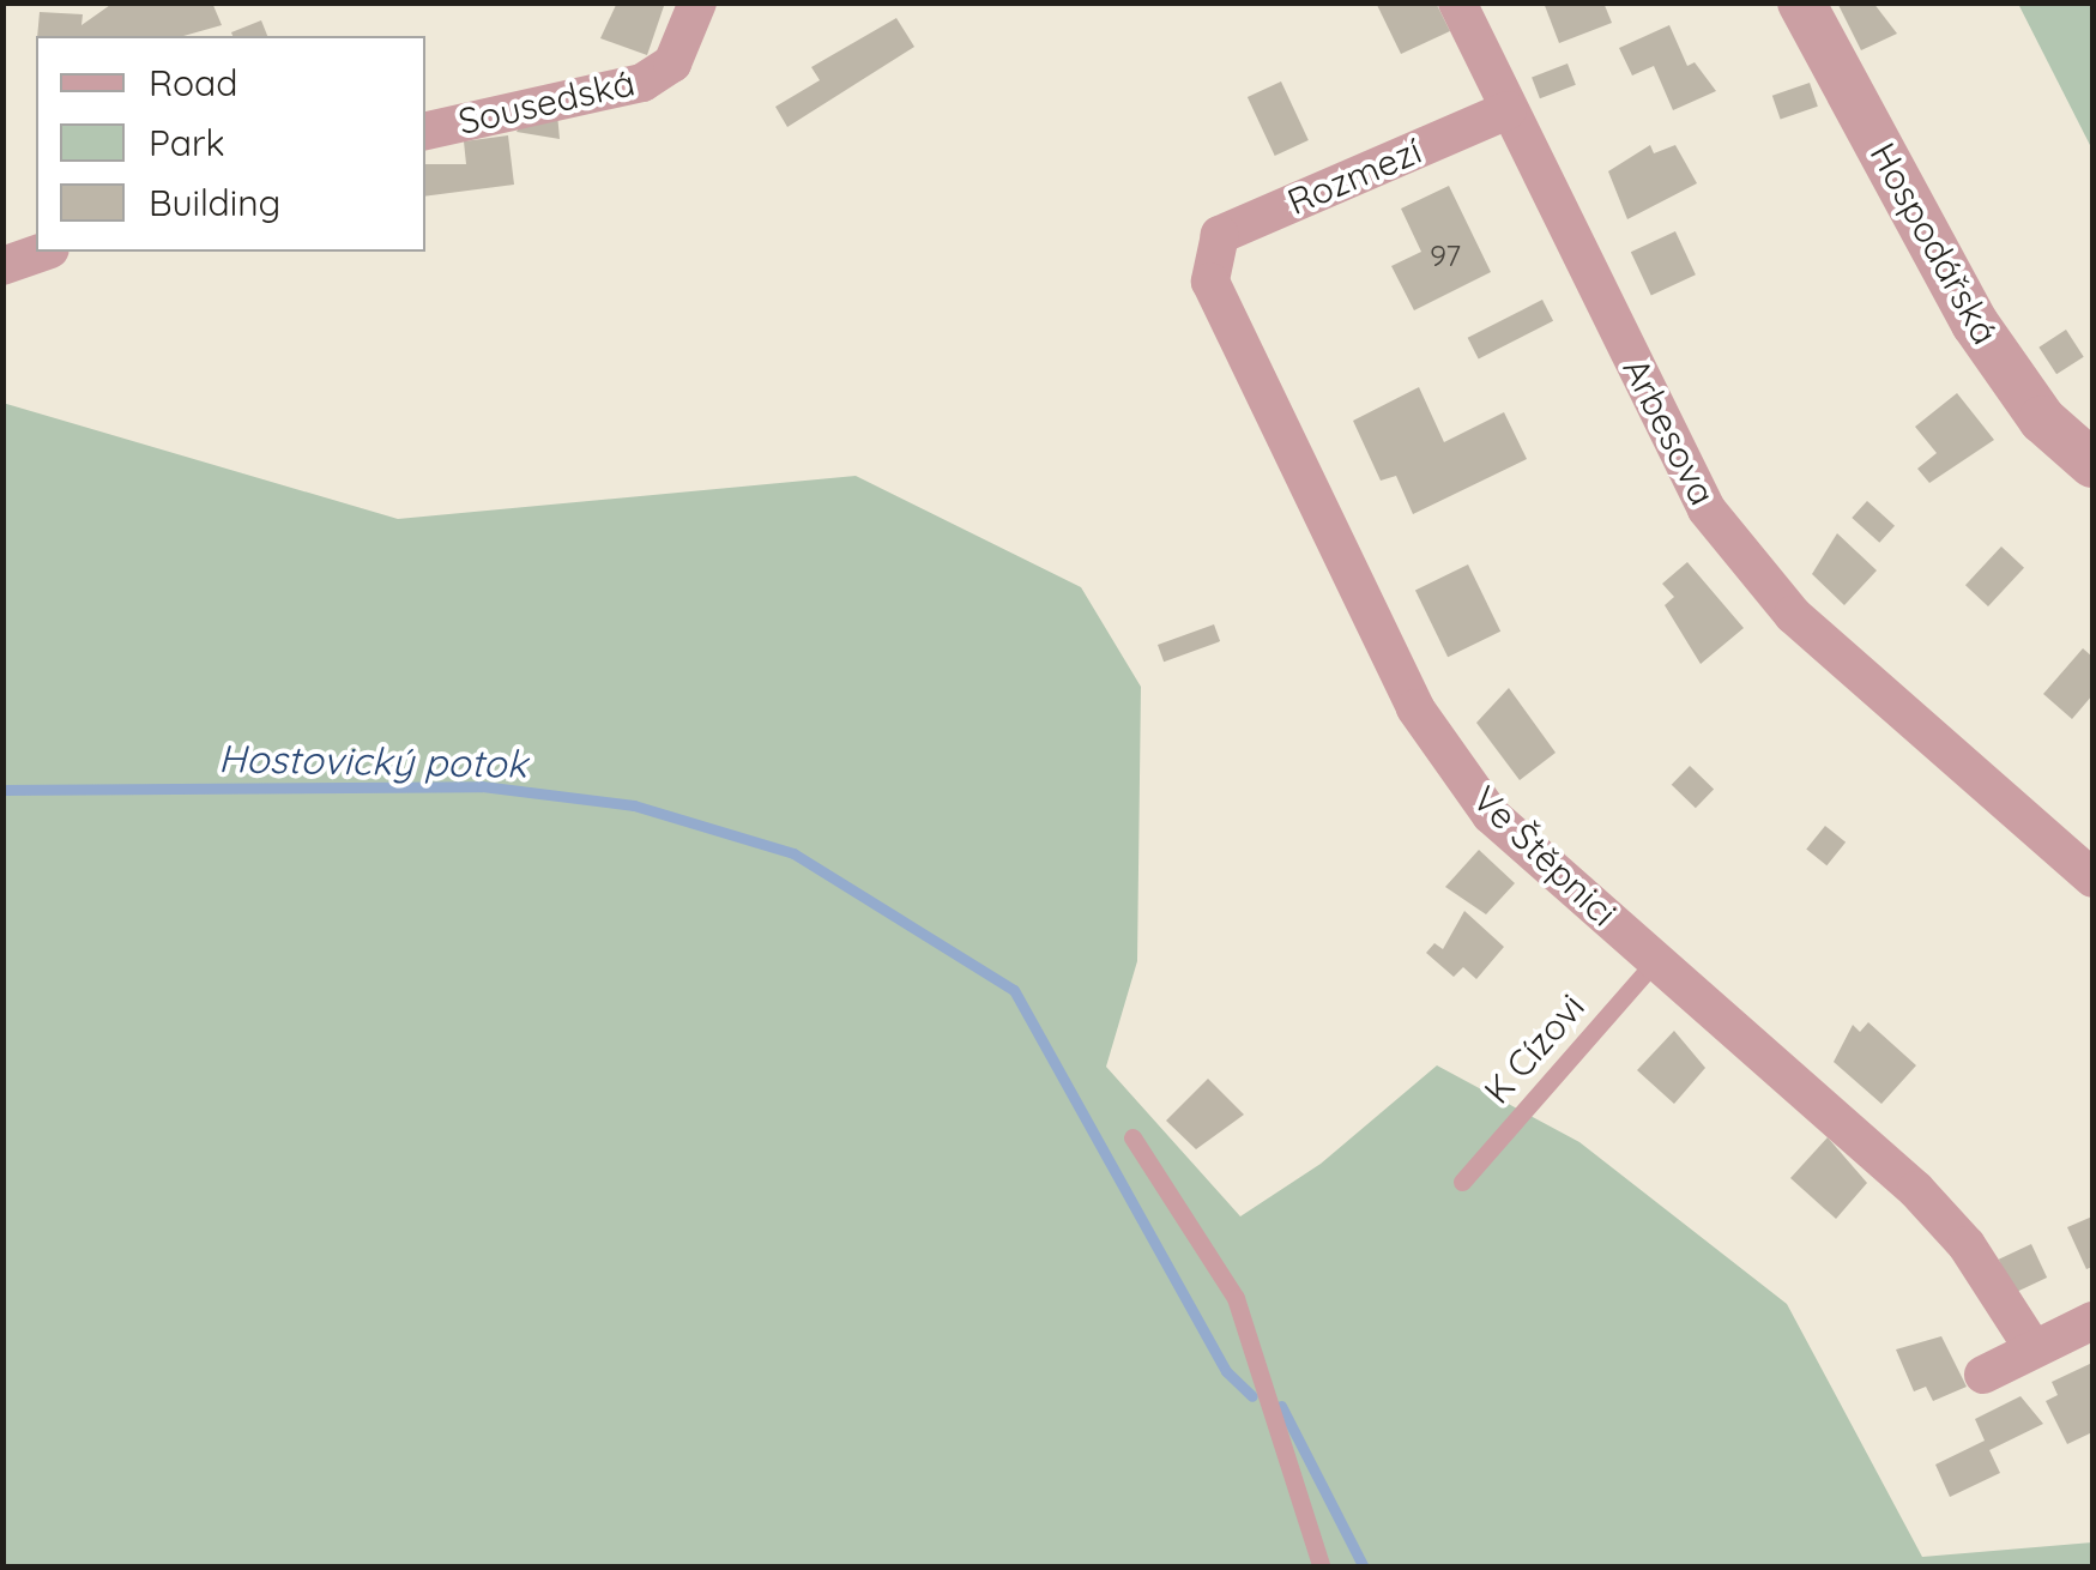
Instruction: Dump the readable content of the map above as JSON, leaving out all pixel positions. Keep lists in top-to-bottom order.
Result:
{
  "streets": {
    "street": [
      "Sousedská",
      "Rozmezí",
      "Hospodářská",
      "Arbesova",
      "Ve Štěpnici"
    ],
    "lane": ["K Cízovi"]
  },
  "crossings": [
    ["Rozmezí", "Arbesova"],
    ["Rozmezí", "Ve Štěpnici"],
    ["Ve Štěpnici", "K Cízovi"]
  ],
  "water": ["Hostovický potok"],
  "house_numbers": ["97"],
  "legend": ["Road", "Park", "Building"]
}
